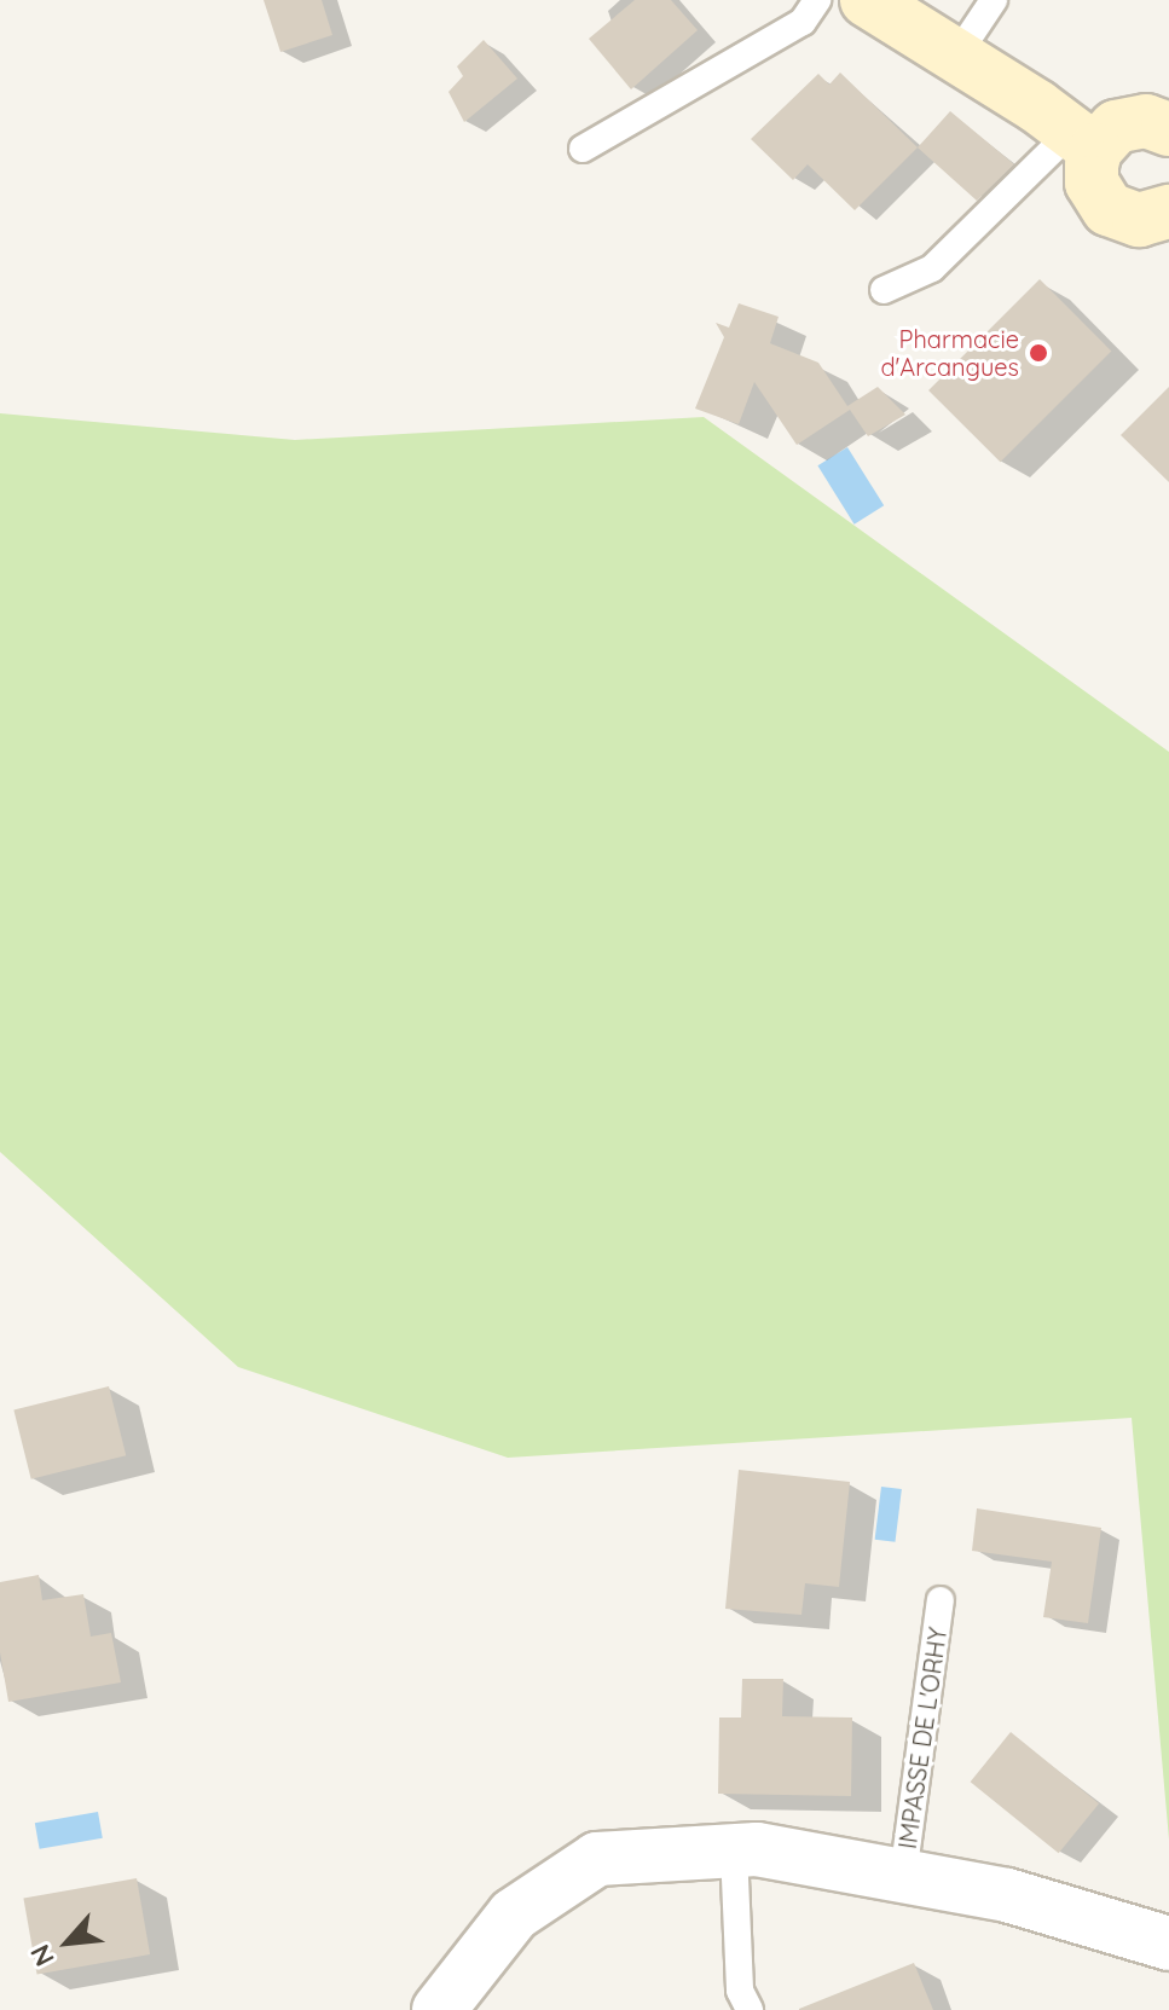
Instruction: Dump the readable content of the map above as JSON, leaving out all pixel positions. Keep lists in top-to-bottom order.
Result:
{
  "streets": {
    "lane": ["IMPASSE DE L'ORHY"]
  },
  "places": ["Pharmacie d'Arcangues"],
  "north": "bottom left"
}
